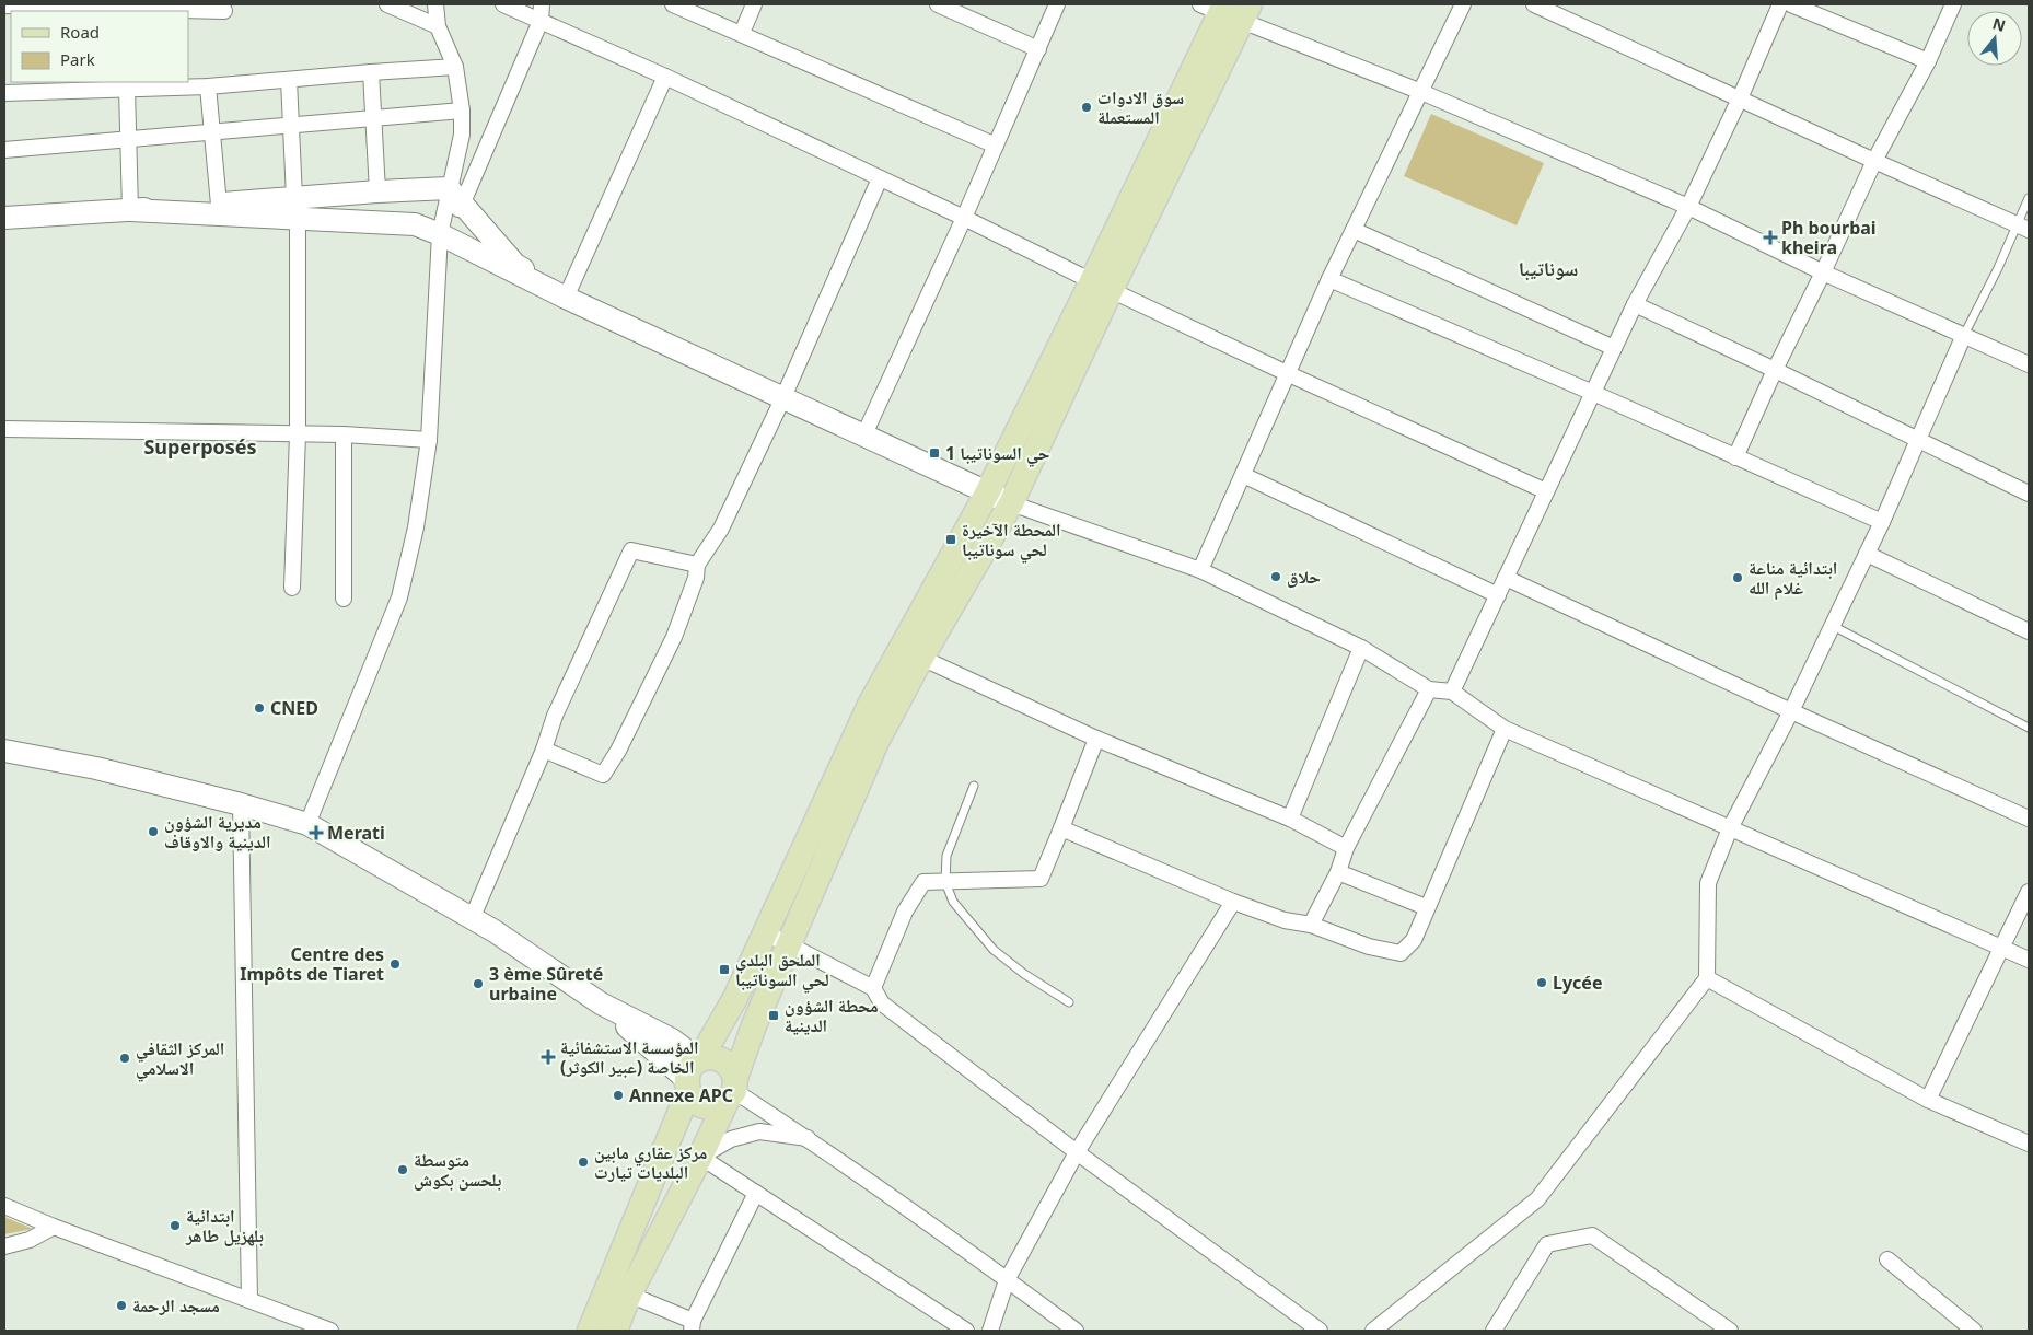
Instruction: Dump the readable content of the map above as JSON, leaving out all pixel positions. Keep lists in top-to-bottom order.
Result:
{
  "districts": ["سوناتيبا", "Superposés"],
  "places": {
    "other": [
      "سوق الادوات المستعملة",
      "حلاق",
      "ابتدائية مناعة غلام الله",
      "CNED",
      "مديرية الشؤون الدينية والاوقاف",
      "Centre des Impôts de Tiaret",
      "Lycée",
      "3 ème Sûreté urbaine",
      "المركز الثقافي الاسلامي",
      "Annexe APC",
      "مركز عقاري مابين البلديات تيارت",
      "متوسطة بلحسن بكوش",
      "ابتدائية بلهزيل طاهر",
      "مسجد الرحمة"
    ],
    "health": ["Ph bourbai kheira", "Merati", "المؤسسة الاستشفائية الخاصة (عبير الكوثر)"],
    "transit": [
      "حي السوناتيبا 1",
      "المحطة الآخيرة لحي سوناتيبا",
      "الملحق البلدي لحي السوناتيبا",
      "محطة الشؤون الدينية"
    ]
  },
  "legend": ["Road", "Park"],
  "north": "top"
}
